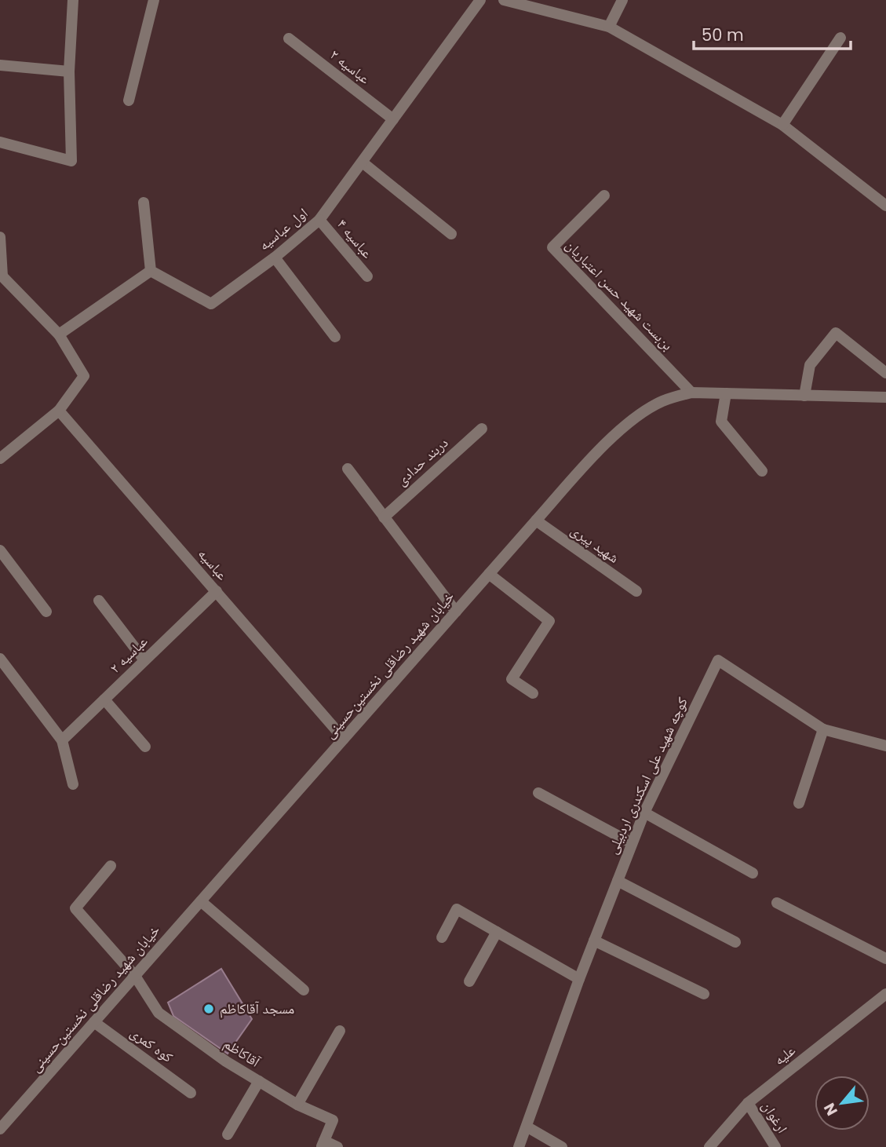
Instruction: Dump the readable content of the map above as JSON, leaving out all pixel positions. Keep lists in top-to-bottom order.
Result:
{
  "streets": {
    "street": [
      "عباسیه ۲",
      "اول عباسیه",
      "عباسیه ۴",
      "بن‌بست شهید حسن اعتباریان",
      "دربند حدادی",
      "شهید پیری",
      "عباسیه",
      "خیابان شهید رضاقلی نخستین‌حسینی",
      "کوچه شهید علی اسکندری اردبیلی",
      "کوه کمری",
      "آقاکاظم",
      "علیه",
      "ارغوان"
    ]
  },
  "crossings": [
    ["عباسیه ۲", "اول عباسیه"],
    ["عباسیه ۲", "عباسیه"],
    ["اول عباسیه", "عباسیه ۴"],
    ["بن‌بست شهید حسن اعتباریان", "خیابان شهید رضاقلی نخستین‌حسینی"],
    ["شهید پیری", "خیابان شهید رضاقلی نخستین‌حسینی"],
    ["عباسیه", "خیابان شهید رضاقلی نخستین‌حسینی"],
    ["خیابان شهید رضاقلی نخستین‌حسینی", "کوه کمری"],
    ["خیابان شهید رضاقلی نخستین‌حسینی", "آقاکاظم"],
    ["علیه", "ارغوان"]
  ],
  "places": ["مسجد آقاکاظم"],
  "scale_bar": "50 m",
  "north": "bottom left"
}
